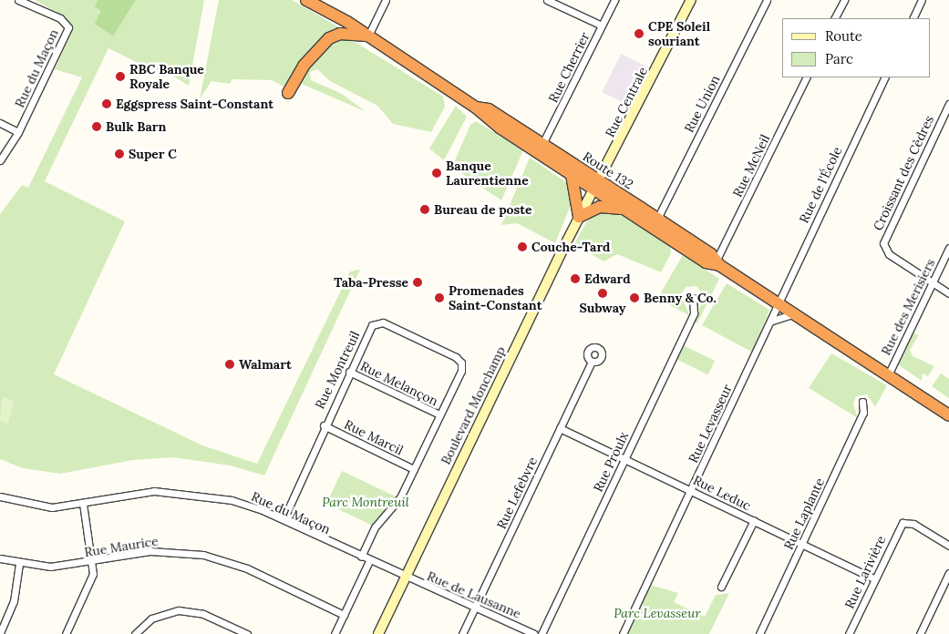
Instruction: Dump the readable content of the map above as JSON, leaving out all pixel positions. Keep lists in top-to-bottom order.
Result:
{
  "streets": {
    "highway": ["Route 132"],
    "street": [
      "Rue Cherrier",
      "Rue du Maçon",
      "Rue Centrale",
      "Rue Union",
      "Rue McNeil",
      "Croissant des Cèdres",
      "Rue de l'École",
      "Rue des Merisiers",
      "Rue Montreuil",
      "Rue Melançon",
      "Boulevard Monchamp",
      "Rue Levasseur",
      "Rue Marcil",
      "Rue Proulx",
      "Rue Lefebvre",
      "Rue Leduc",
      "Rue Laplante",
      "Rue Maurice",
      "Rue Larivière",
      "Rue de Lausanne"
    ]
  },
  "crossings": [
    ["Rue Cherrier", "Route 132"],
    ["Rue du Maçon", "Rue Montreuil"],
    ["Rue du Maçon", "Boulevard Monchamp"],
    ["Rue du Maçon", "Rue de Lausanne"],
    ["Rue Centrale", "Route 132"],
    ["Rue Centrale", "Boulevard Monchamp"],
    ["Rue Union", "Route 132"],
    ["Rue McNeil", "Route 132"],
    ["Route 132", "Rue de l'École"],
    ["Route 132", "Rue des Merisiers"],
    ["Route 132", "Boulevard Monchamp"],
    ["Route 132", "Rue Levasseur"],
    ["Croissant des Cèdres", "Rue des Merisiers"],
    ["Rue de l'École", "Rue Levasseur"],
    ["Rue Montreuil", "Rue Melançon"],
    ["Rue Montreuil", "Rue Marcil"],
    ["Boulevard Monchamp", "Rue de Lausanne"],
    ["Rue Levasseur", "Rue Leduc"],
    ["Rue Proulx", "Rue Leduc"],
    ["Rue Lefebvre", "Rue Leduc"],
    ["Rue Lefebvre", "Rue de Lausanne"],
    ["Rue Leduc", "Rue Laplante"],
    ["Rue Leduc", "Rue Larivière"]
  ],
  "parks": ["Parc Montreuil", "Parc Levasseur"],
  "places": [
    "CPE Soleil souriant",
    "RBC Banque Royale",
    "Eggspress Saint-Constant",
    "Bulk Barn",
    "Super C",
    "Banque Laurentienne",
    "Bureau de poste",
    "Couche-Tard",
    "Edward",
    "Taba-Presse",
    "Subway",
    "Promenades Saint-Constant",
    "Benny & Co.",
    "Walmart"
  ],
  "legend": ["Route", "Parc"]
}
